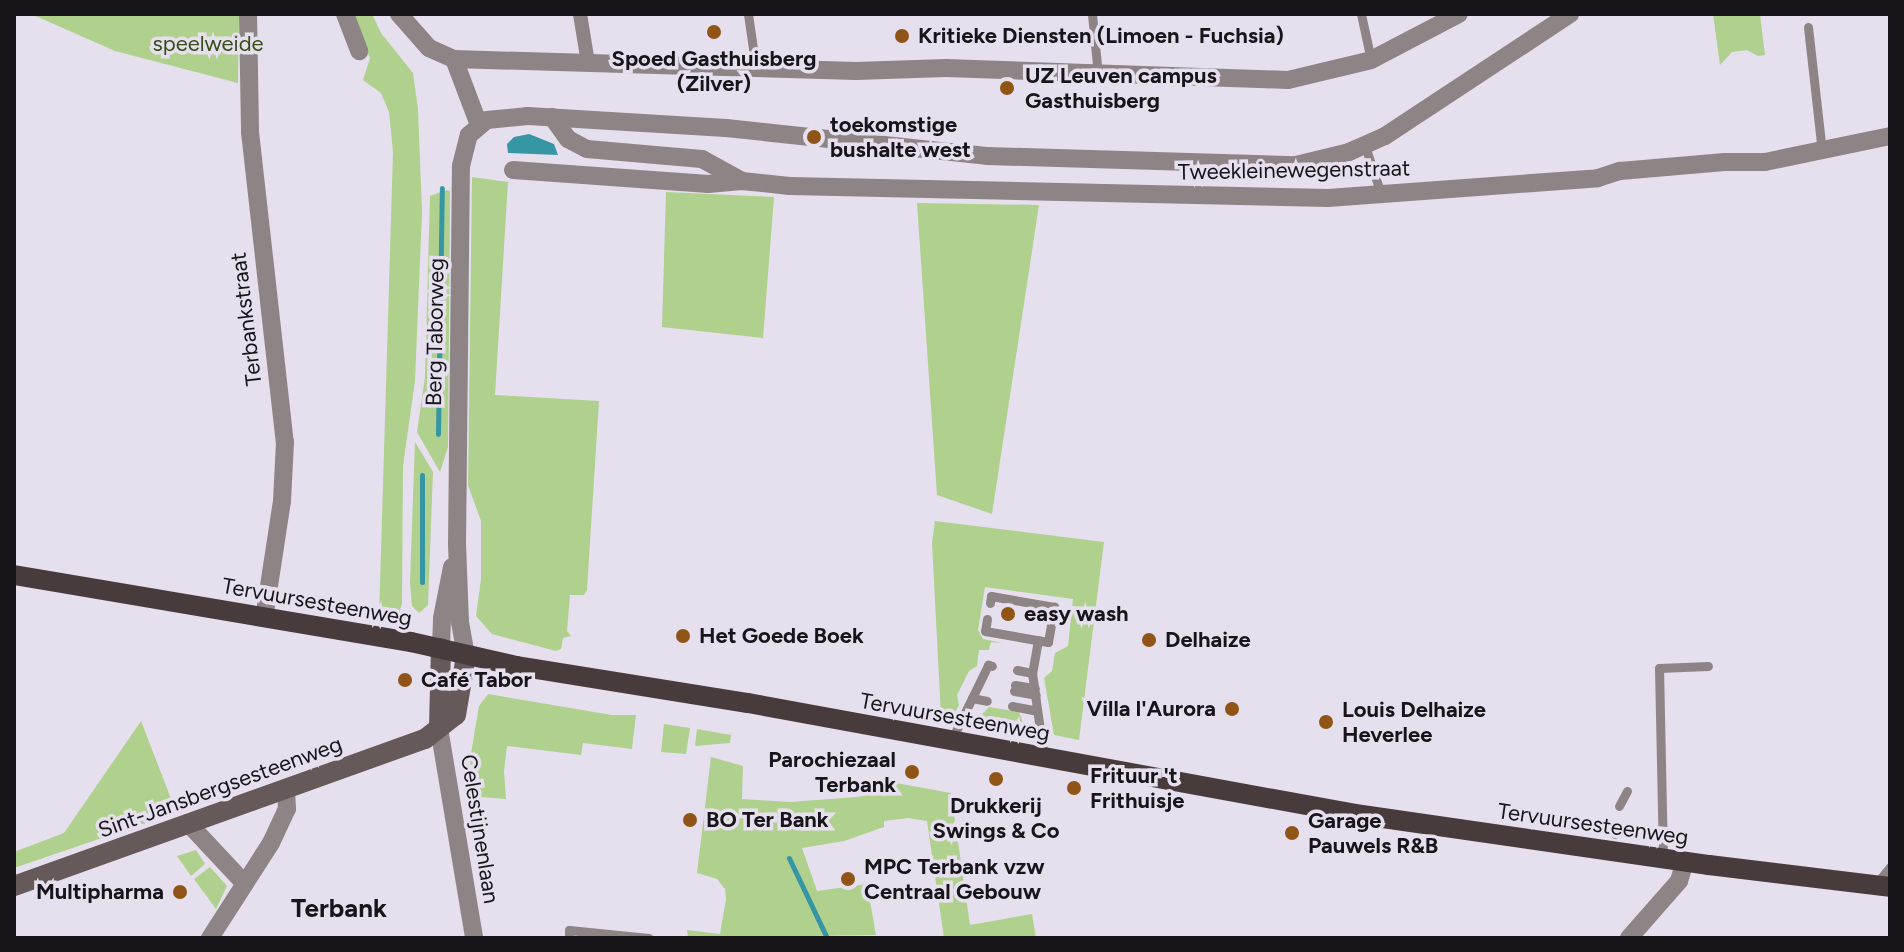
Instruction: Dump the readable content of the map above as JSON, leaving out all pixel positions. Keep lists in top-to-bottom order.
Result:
{
  "streets": {
    "main road": ["Tervuursesteenweg", "Sint-Jansbergsesteenweg"],
    "street": [
      "Tweekleinewegenstraat",
      "Terbankstraat",
      "Berg Taborweg",
      "Celestijnenlaan"
    ]
  },
  "crossings": [
    ["Terbankstraat", "Tervuursesteenweg"],
    ["Berg Taborweg", "Tervuursesteenweg"],
    ["Berg Taborweg", "Sint-Jansbergsesteenweg"],
    ["Tervuursesteenweg", "Sint-Jansbergsesteenweg"],
    ["Sint-Jansbergsesteenweg", "Celestijnenlaan"]
  ],
  "districts": ["Terbank"],
  "parks": ["speelweide"],
  "places": [
    "Spoed Gasthuisberg (Zilver)",
    "Kritieke Diensten (Limoen - Fuchsia)",
    "UZ Leuven campus Gasthuisberg",
    "toekomstige bushalte west",
    "easy wash",
    "Het Goede Boek",
    "Delhaize",
    "Café Tabor",
    "Villa l'Aurora",
    "Louis Delhaize Heverlee",
    "Parochiezaal Terbank",
    "Drukkerij Swings & Co",
    "Frituur 't Frithuisje",
    "BO Ter Bank",
    "Garage Pauwels R&B",
    "MPC Terbank vzw Centraal Gebouw",
    "Multipharma"
  ]
}
